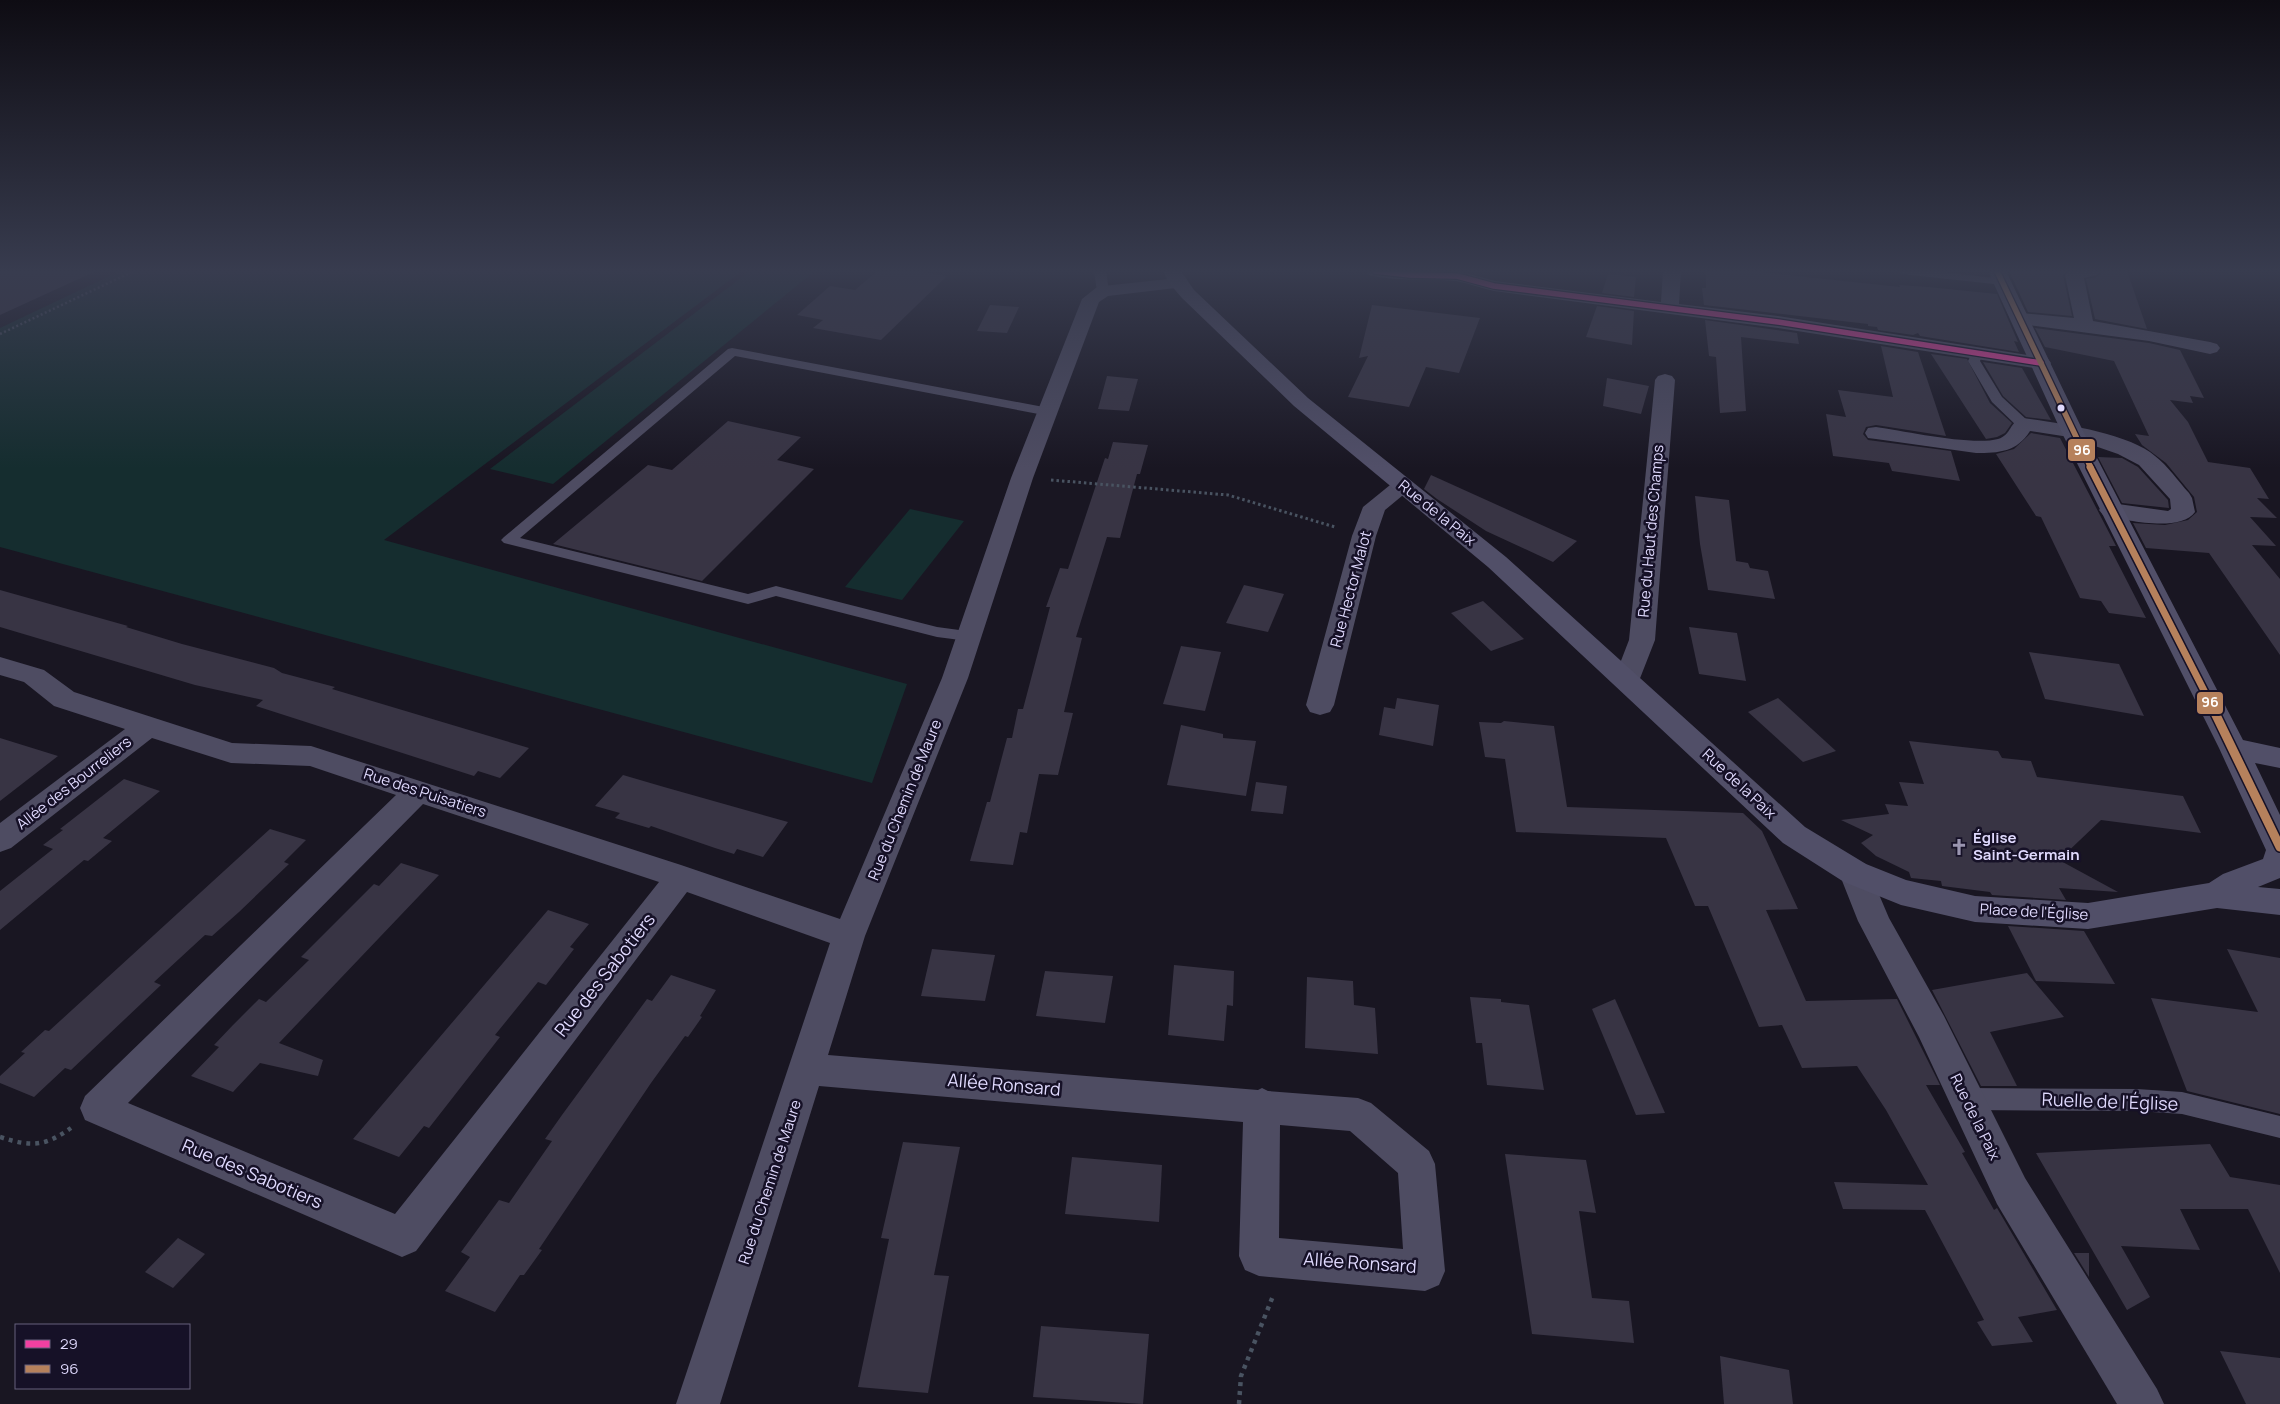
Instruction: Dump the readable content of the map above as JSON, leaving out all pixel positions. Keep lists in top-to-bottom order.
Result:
{
  "streets": {
    "street": [
      "Rue de la Paix",
      "Rue du Haut des Champs",
      "Rue Hector Malot",
      "Allée des Bourreliers",
      "Rue des Puisatiers",
      "Rue du Chemin de Maure",
      "Place de l'Église",
      "Rue des Sabotiers",
      "Allée Ronsard"
    ],
    "lane": ["Ruelle de l'Église"]
  },
  "crossings": [
    ["Rue de la Paix", "Rue du Haut des Champs"],
    ["Rue de la Paix", "Rue Hector Malot"],
    ["Rue de la Paix", "Place de l'Église"],
    ["Rue de la Paix", "Ruelle de l'Église"],
    ["Allée des Bourreliers", "Rue des Puisatiers"],
    ["Rue des Puisatiers", "Rue du Chemin de Maure"],
    ["Rue des Puisatiers", "Rue des Sabotiers"],
    ["Rue du Chemin de Maure", "Allée Ronsard"]
  ],
  "places": {
    "church": ["Église Saint-Germain"]
  },
  "lines": ["transit line 29", "transit line 96"],
  "legend": ["29", "96"]
}
